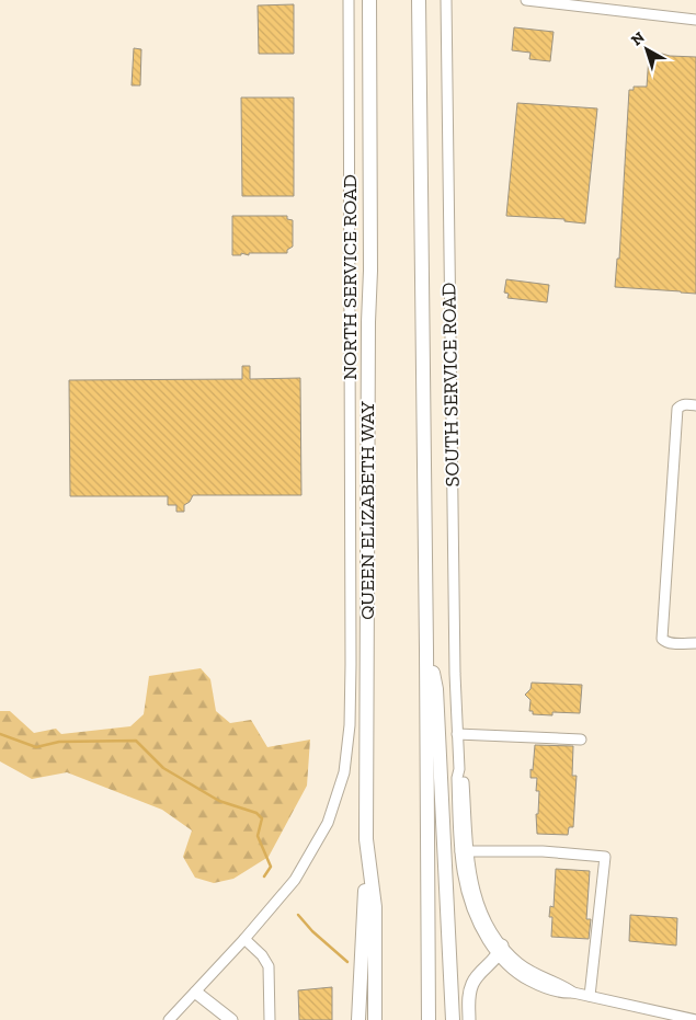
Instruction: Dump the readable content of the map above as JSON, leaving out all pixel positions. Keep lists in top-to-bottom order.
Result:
{
  "streets": {
    "highway": ["QUEEN ELIZABETH WAY"],
    "street": ["NORTH SERVICE ROAD", "SOUTH SERVICE ROAD"]
  },
  "north": "top left"
}
